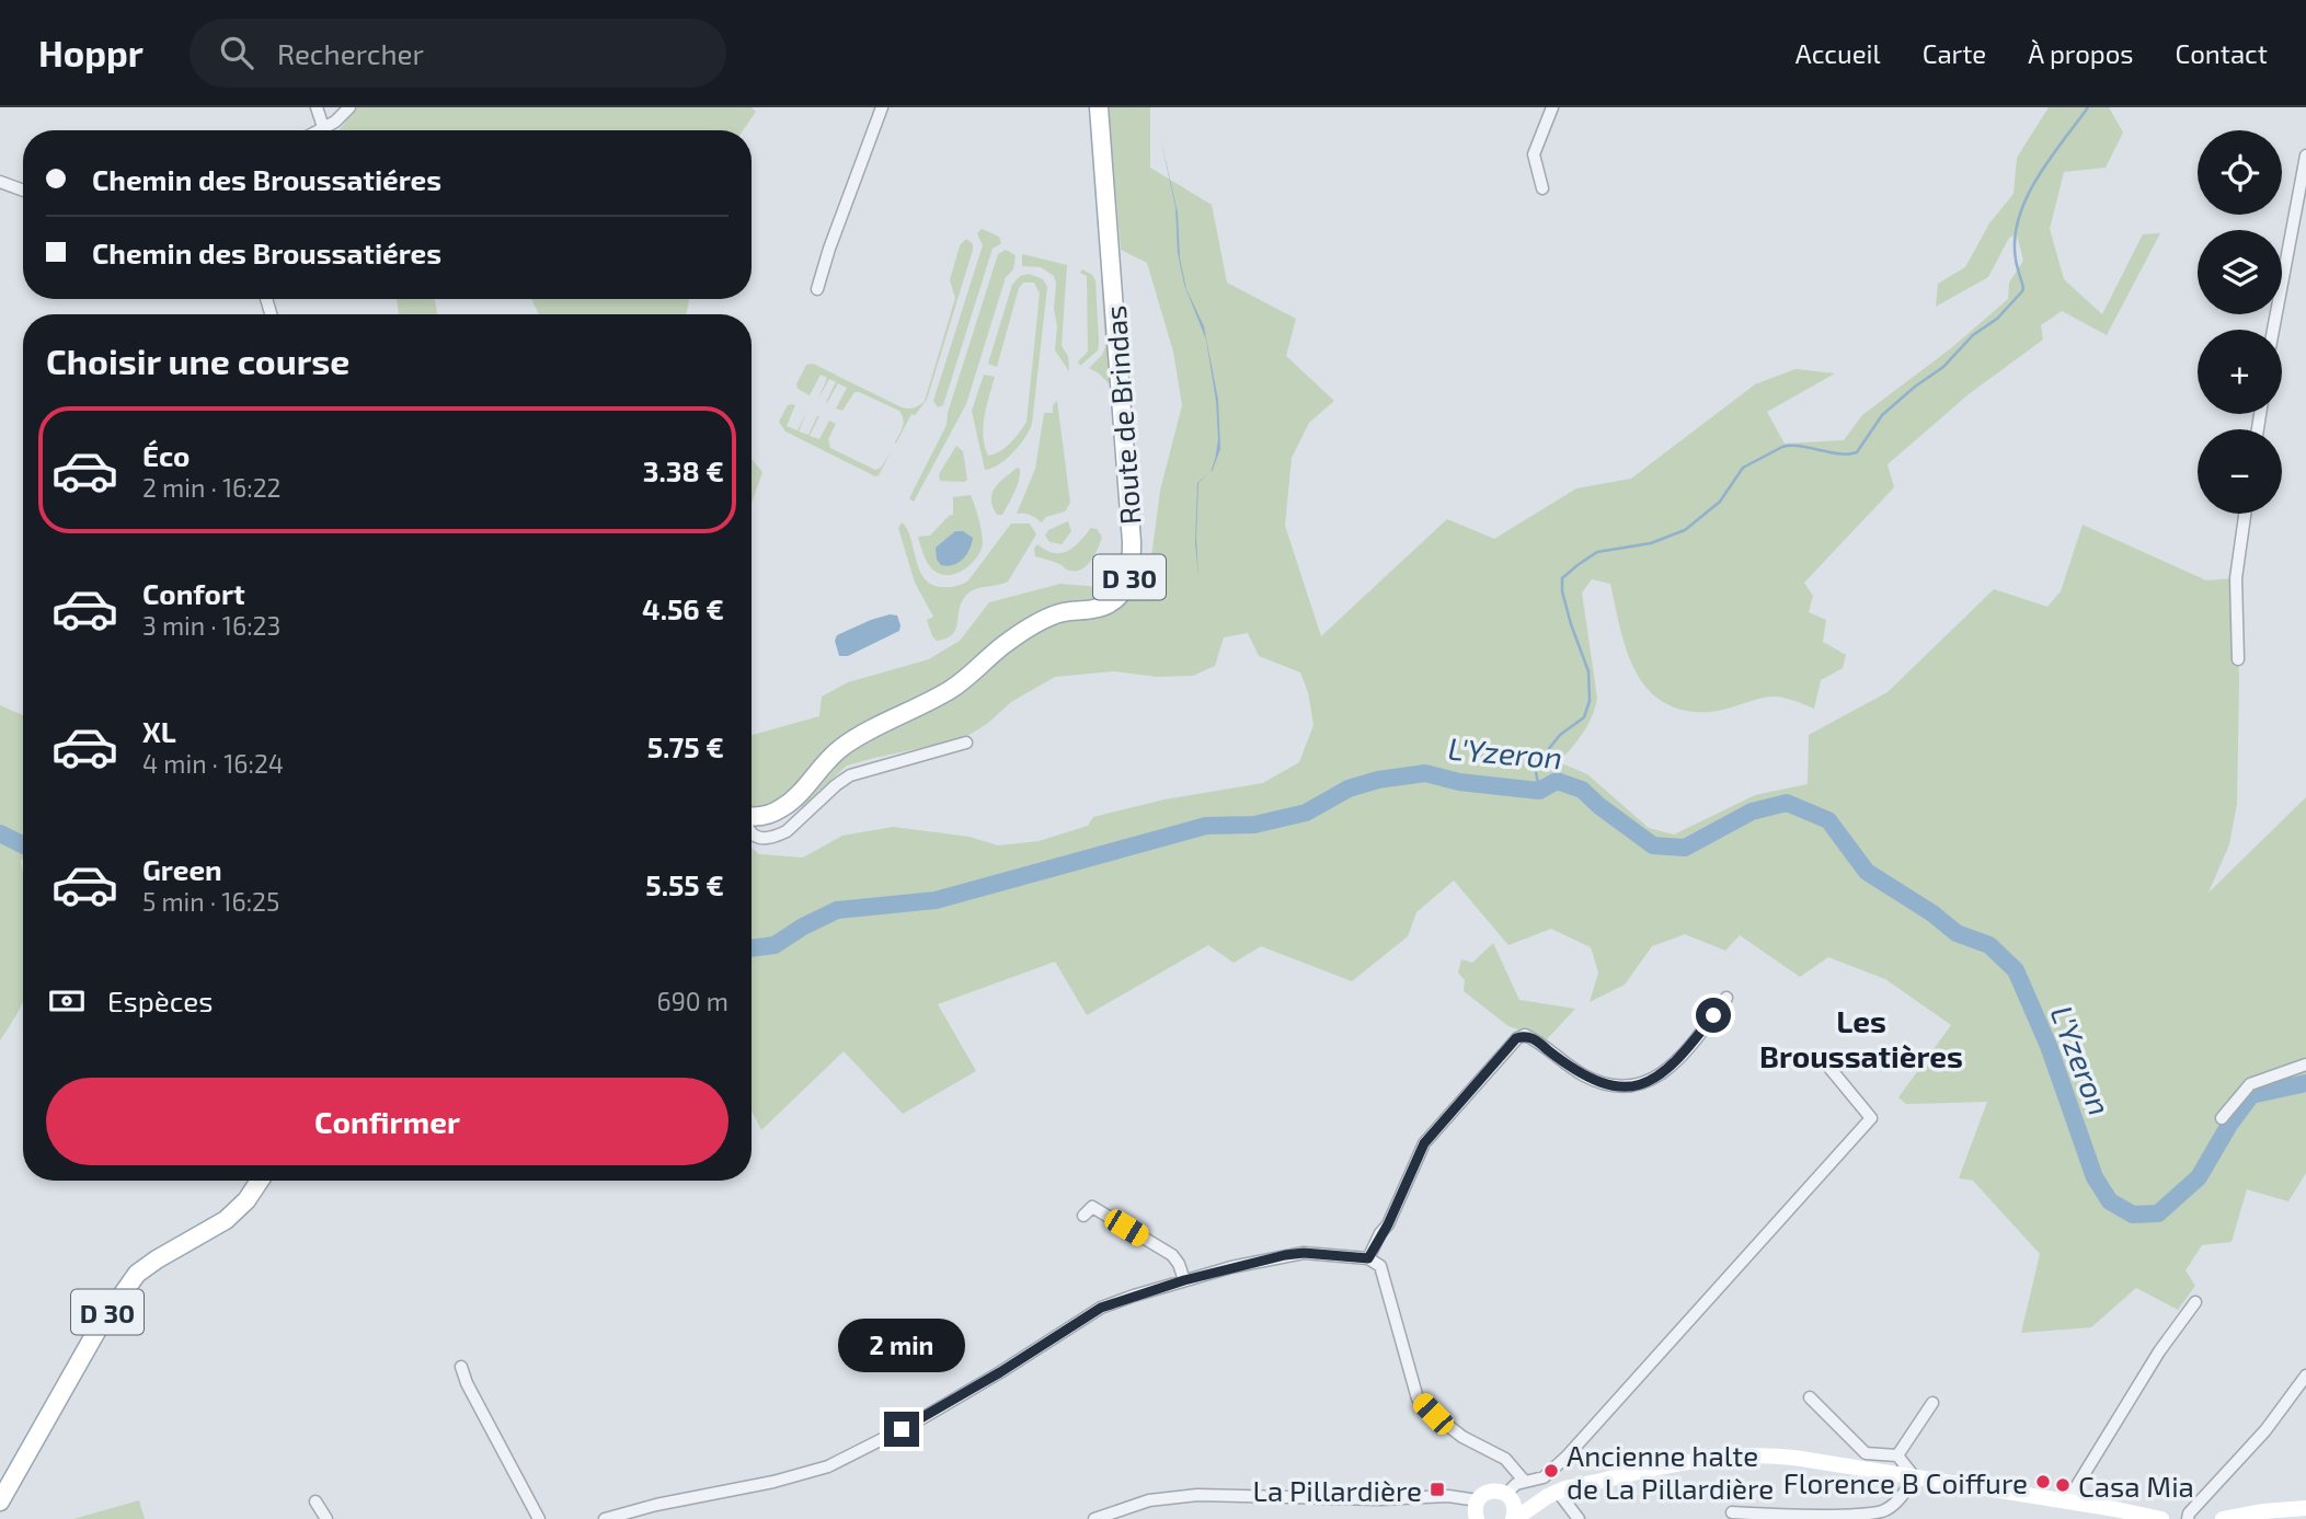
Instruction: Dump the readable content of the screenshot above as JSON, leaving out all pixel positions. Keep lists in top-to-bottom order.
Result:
{
  "streets": {
    "main road": ["Route de Brindas", "D 30"]
  },
  "districts": ["Les Broussatières"],
  "water": ["L'Yzeron"],
  "places": {
    "other": ["Ancienne halte de La Pillardière", "Florence B Coiffure", "Casa Mia"],
    "transit": ["La Pillardière"]
  },
  "page": {
    "header": "Hoppr",
    "search": "Rechercher",
    "nav": [
      "Accueil",
      "Carte",
      "À propos",
      "Contact"
    ],
    "map_buttons": ["+", "−"],
    "banner": ["Chemin des Broussatiéres", "Chemin des Broussatiéres"],
    "heading": "Choisir une course",
    "list": [
      {
        "name": "Éco",
        "note": "2 min · 16:22",
        "value": "3.38 €"
      },
      {
        "name": "Confort",
        "note": "3 min · 16:23",
        "value": "4.56 €"
      },
      {
        "name": "XL",
        "note": "4 min · 16:24",
        "value": "5.75 €"
      },
      {
        "name": "Green",
        "note": "5 min · 16:25",
        "value": "5.55 €"
      }
    ],
    "pay": ["Espèces", "690 m"],
    "buttons": "Confirmer",
    "bubble": "2 min"
  }
}
